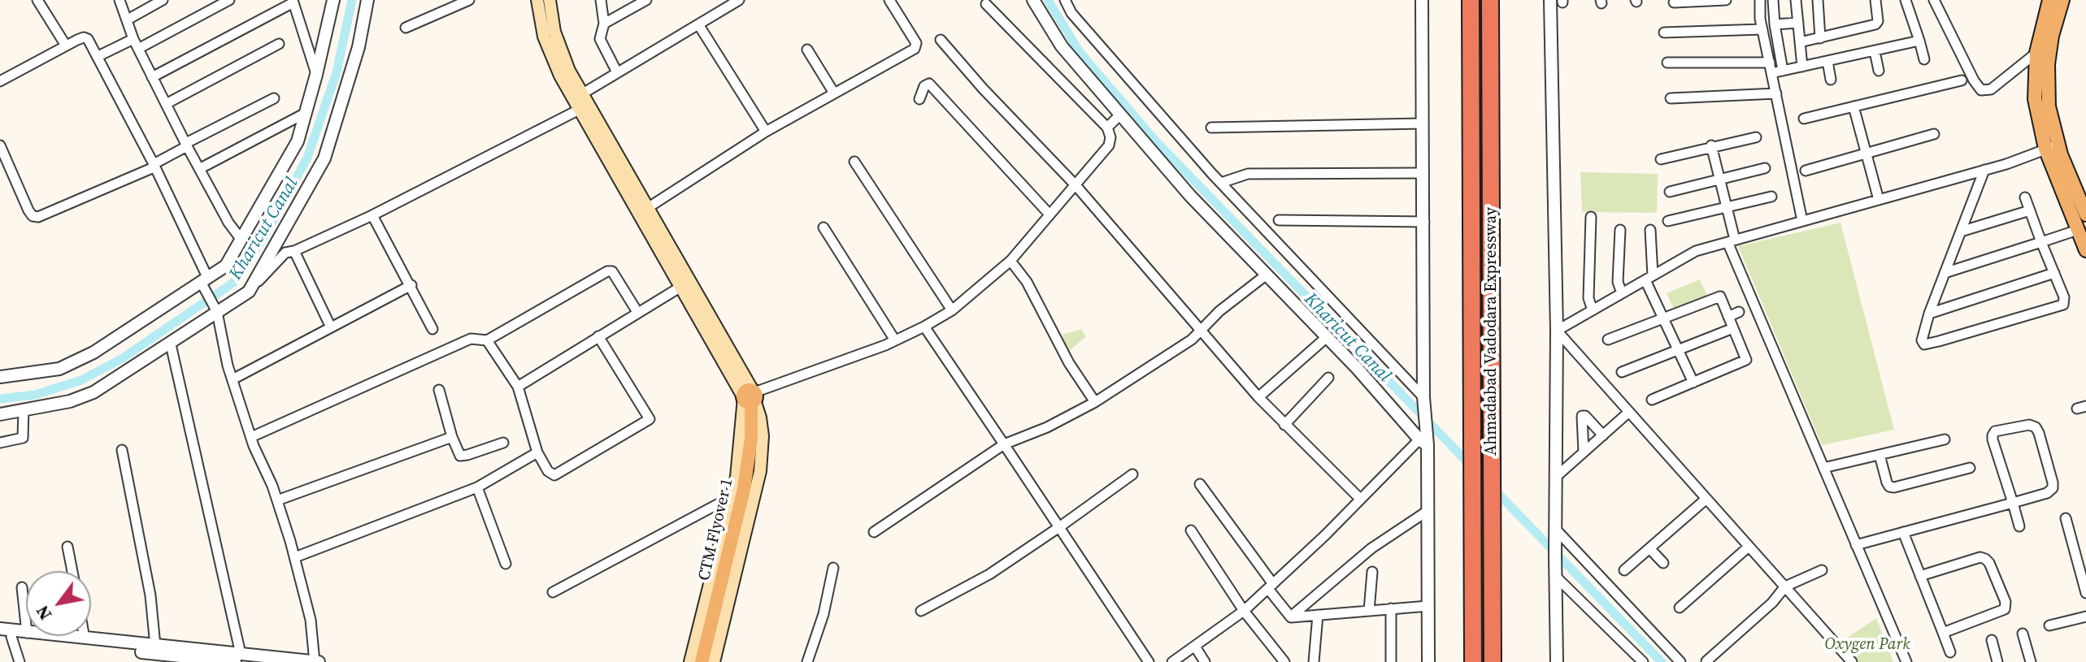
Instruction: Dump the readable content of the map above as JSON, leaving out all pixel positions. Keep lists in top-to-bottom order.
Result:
{
  "streets": {
    "highway": ["Ahmadabad Vadodara Expressway"],
    "main road": ["CTM Flyover 1"]
  },
  "water": ["Kharicut Canal"],
  "parks": ["Oxygen Park"],
  "north": "bottom left"
}
